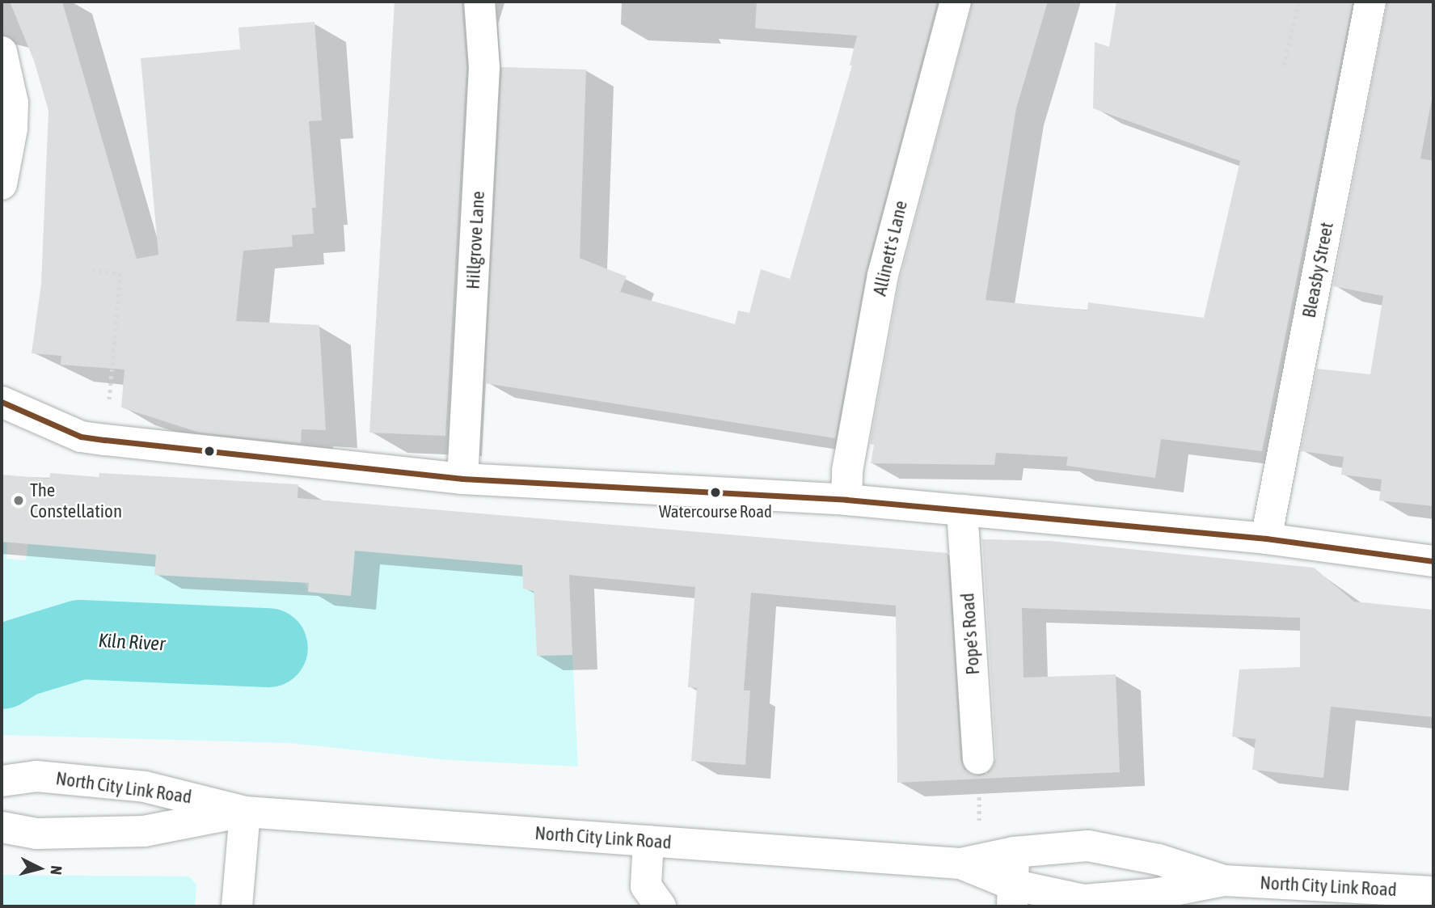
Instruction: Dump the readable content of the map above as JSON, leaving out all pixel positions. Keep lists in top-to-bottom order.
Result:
{
  "streets": {
    "main road": [
      "Hillgrove Lane",
      "Allinett's Lane",
      "Bleasby Street",
      "Pope's Road",
      "North City Link Road"
    ]
  },
  "water": ["Kiln River"],
  "places": ["Watercourse Road", "The Constellation"],
  "north": "right"
}
